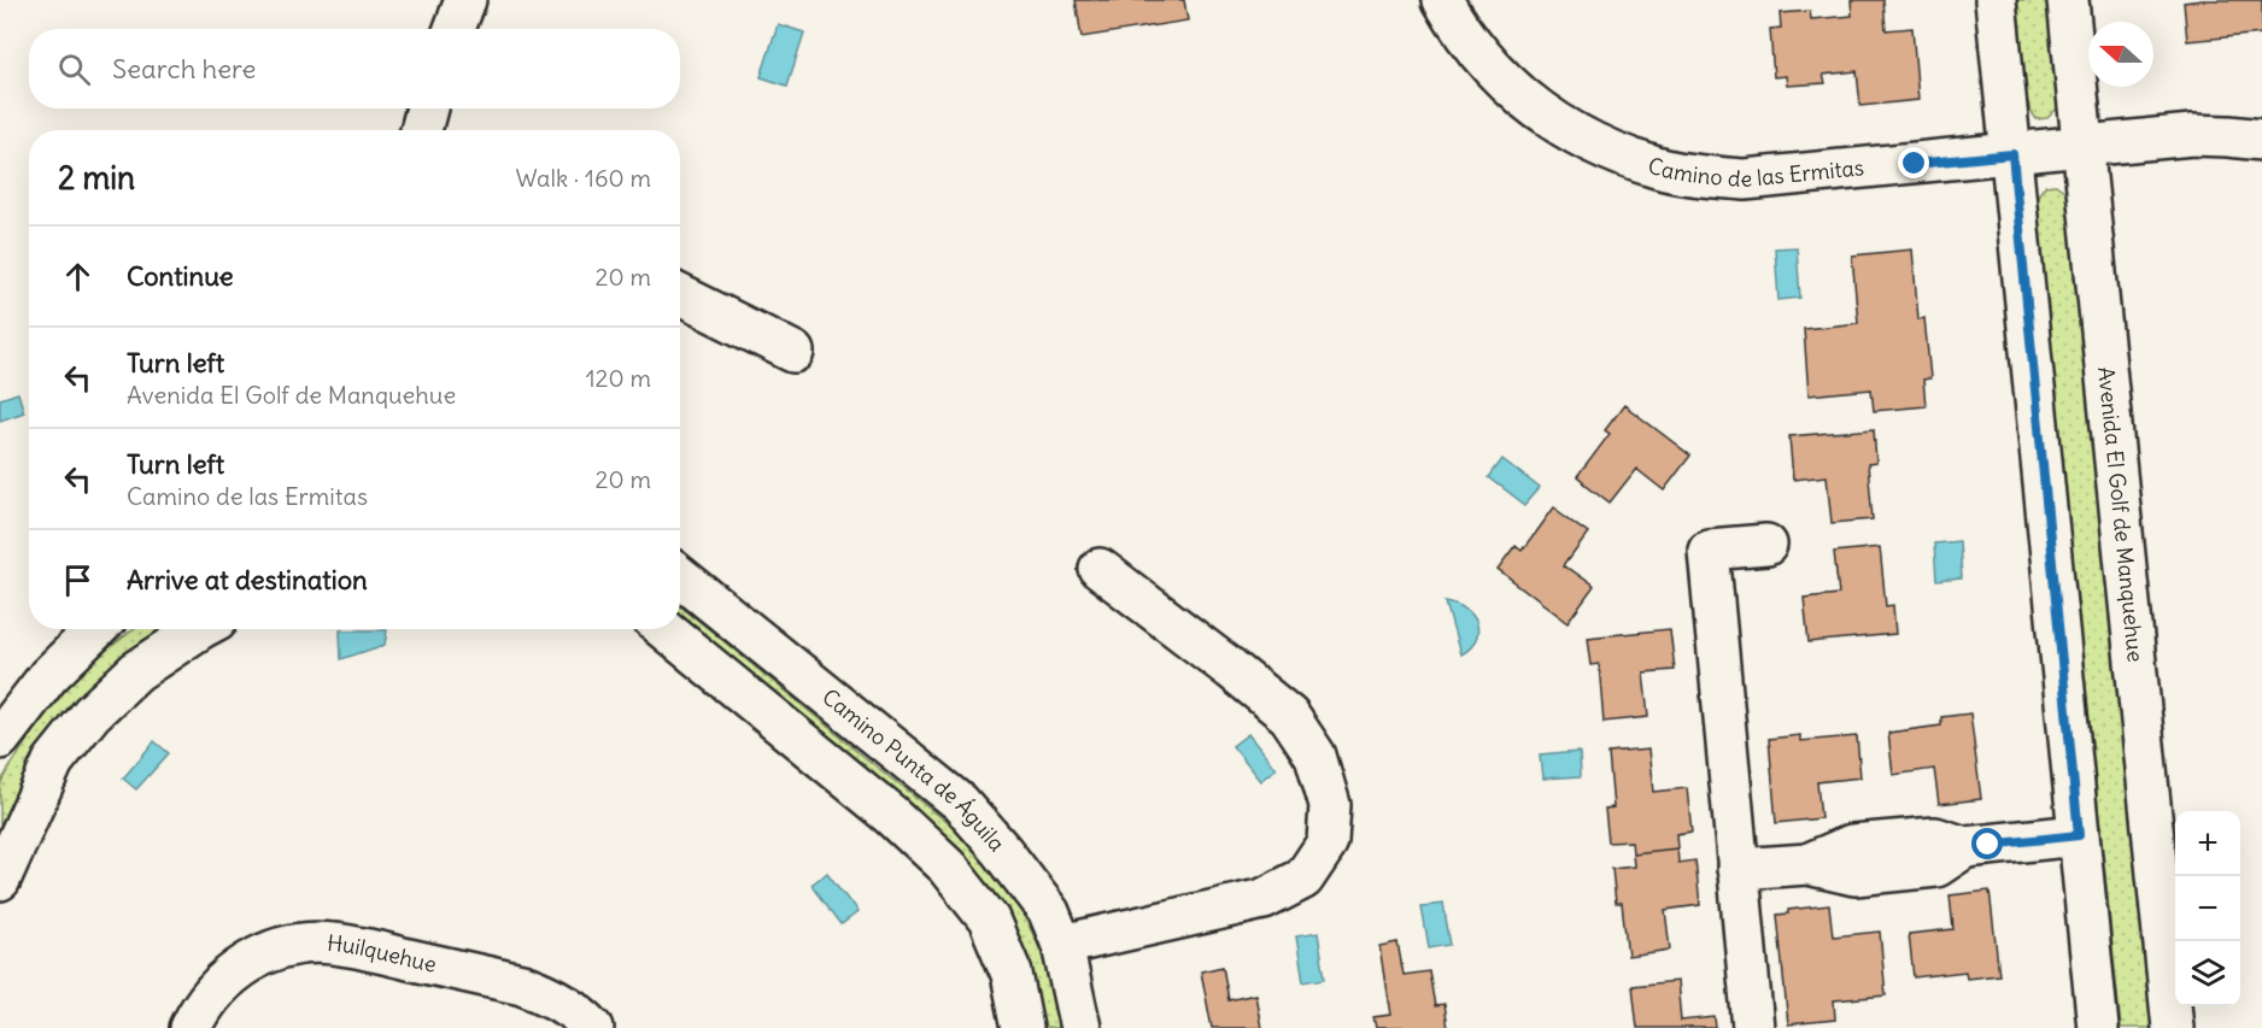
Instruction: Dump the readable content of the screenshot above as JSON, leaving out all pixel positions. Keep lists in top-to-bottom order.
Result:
{
  "streets": {
    "street": [
      "Camino de las Ermitas",
      "Avenida El Golf de Manquehue",
      "Camino Punta de Águila",
      "Huilquehue"
    ]
  },
  "crossings": [
    ["Camino de las Ermitas", "Avenida El Golf de Manquehue"]
  ],
  "north": "left",
  "page": {
    "search": "Search here",
    "heading": ["2 min", "Walk · 160 m"],
    "list": [
      ["Continue", "20 m"],
      ["Turn left", "Avenida El Golf de Manquehue", "120 m"],
      ["Turn left", "Camino de las Ermitas", "20 m"],
      "Arrive at destination"
    ],
    "map_buttons": ["+", "−"]
  }
}
